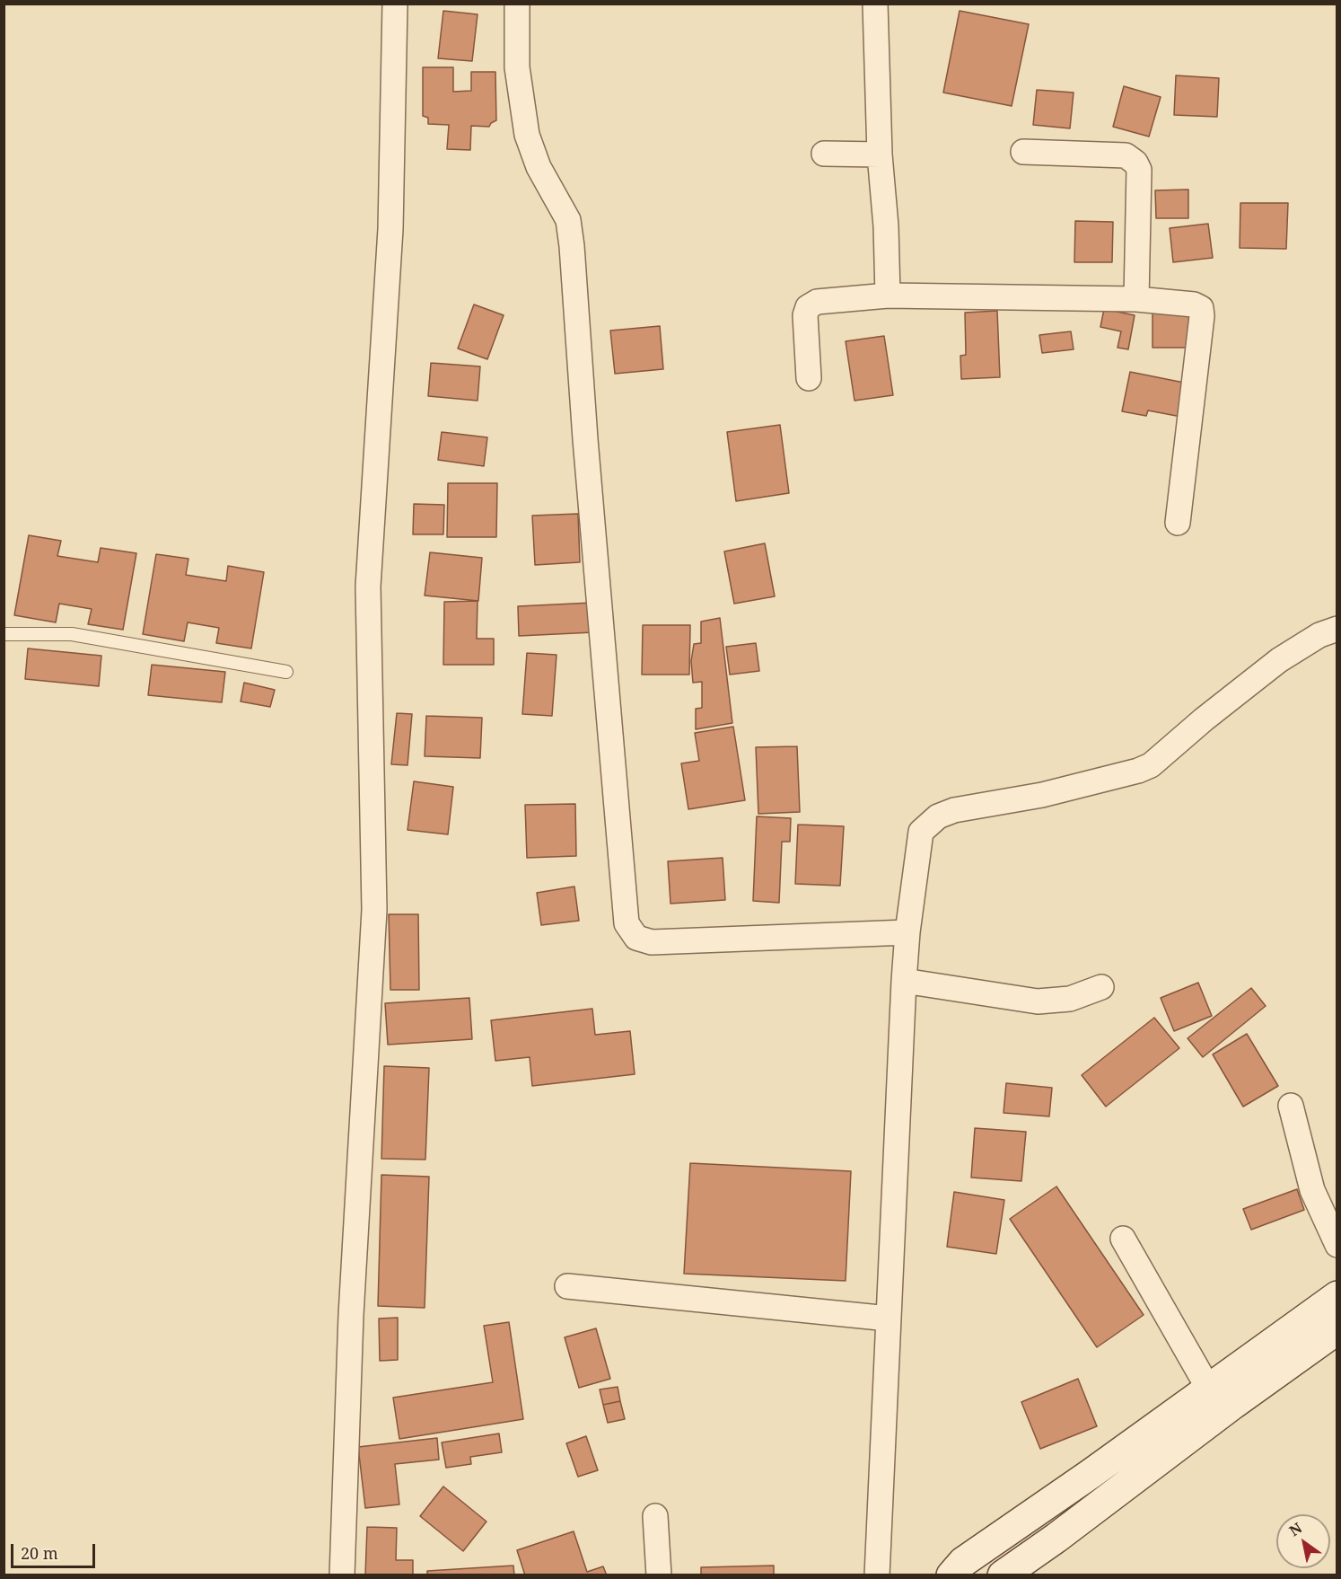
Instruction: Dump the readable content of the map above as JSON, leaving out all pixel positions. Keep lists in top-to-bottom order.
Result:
{
  "scale_bar": "20 m",
  "north": "top left"
}
